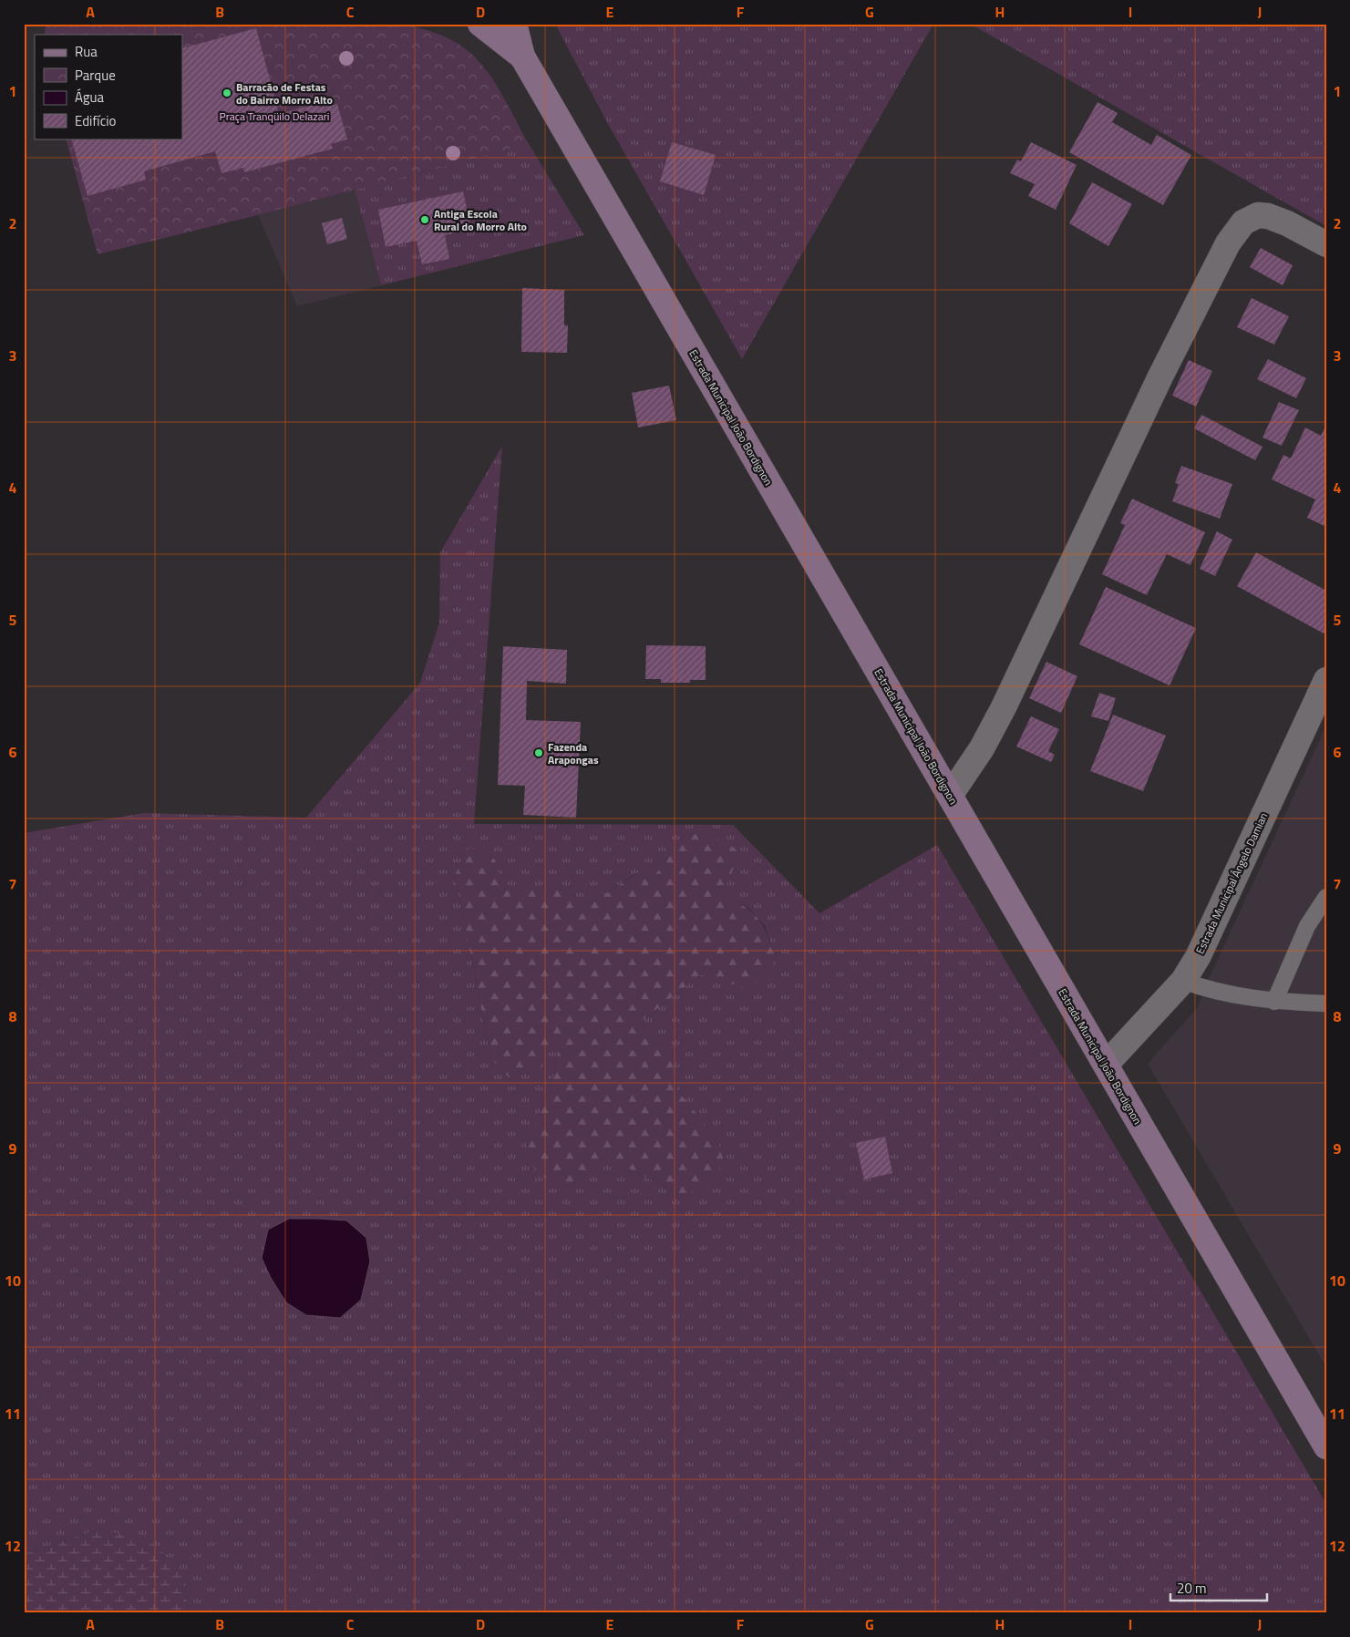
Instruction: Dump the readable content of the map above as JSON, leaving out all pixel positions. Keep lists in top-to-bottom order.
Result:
{
  "streets": {
    "main road": ["Estrada Municipal João Bordignon"],
    "street": ["Estrada Municipal Ângelo Damian"]
  },
  "crossings": [
    ["Estrada Municipal João Bordignon", "Estrada Municipal Ângelo Damian"]
  ],
  "parks": ["Praça Tranqüilo Delazari"],
  "places": ["Barracão de Festas do Bairro Morro Alto", "Antiga Escola Rural do Morro Alto", "Fazenda Arapongas"],
  "legend": [
    "Rua",
    "Parque",
    "Água",
    "Edifício"
  ],
  "scale_bar": "20 m",
  "grid": {
    "columns": [
      "A",
      "B",
      "C",
      "D",
      "E",
      "F",
      "G",
      "H",
      "I",
      "J"
    ],
    "rows": [
      "1",
      "2",
      "3",
      "4",
      "5",
      "6",
      "7",
      "8",
      "9",
      "10",
      "11",
      "12"
    ]
  }
}
